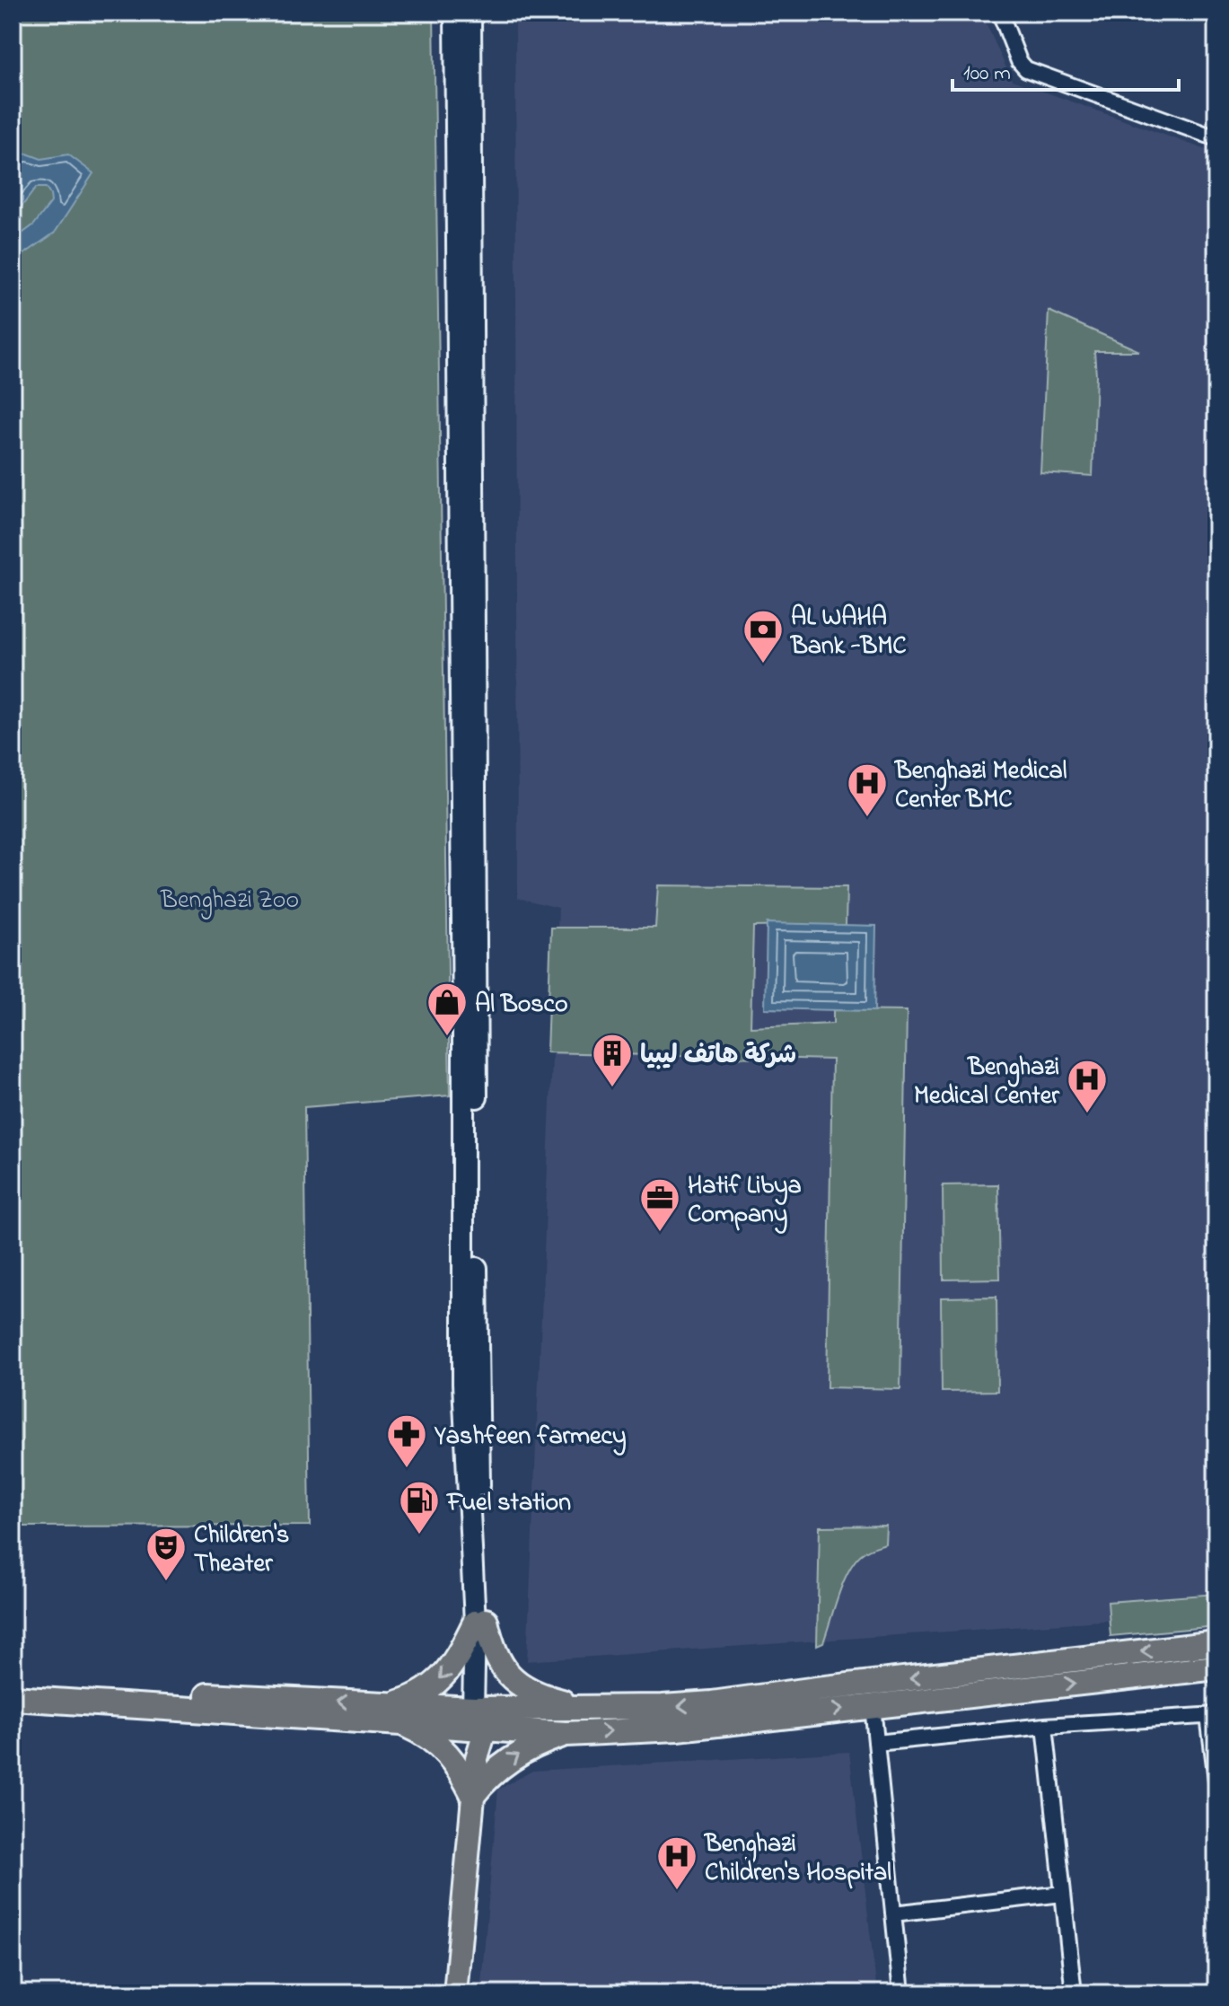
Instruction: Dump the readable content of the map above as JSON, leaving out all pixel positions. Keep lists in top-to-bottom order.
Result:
{
  "parks": ["Benghazi Zoo"],
  "places": {
    "bank": ["AL WAHA Bank -BMC"],
    "hospital": ["Benghazi Medical Center BMC", "Benghazi Medical Center", "Benghazi Children's Hospital"],
    "shop": ["Al Bosco"],
    "building": ["شركة هاتف ليبيا"],
    "office": ["Hatif Libya Company"],
    "pharmacy": ["Yashfeen farmecy"],
    "fuel station": ["Fuel station"],
    "theatre": ["Children's Theater"]
  },
  "scale_bar": "100 m"
}
